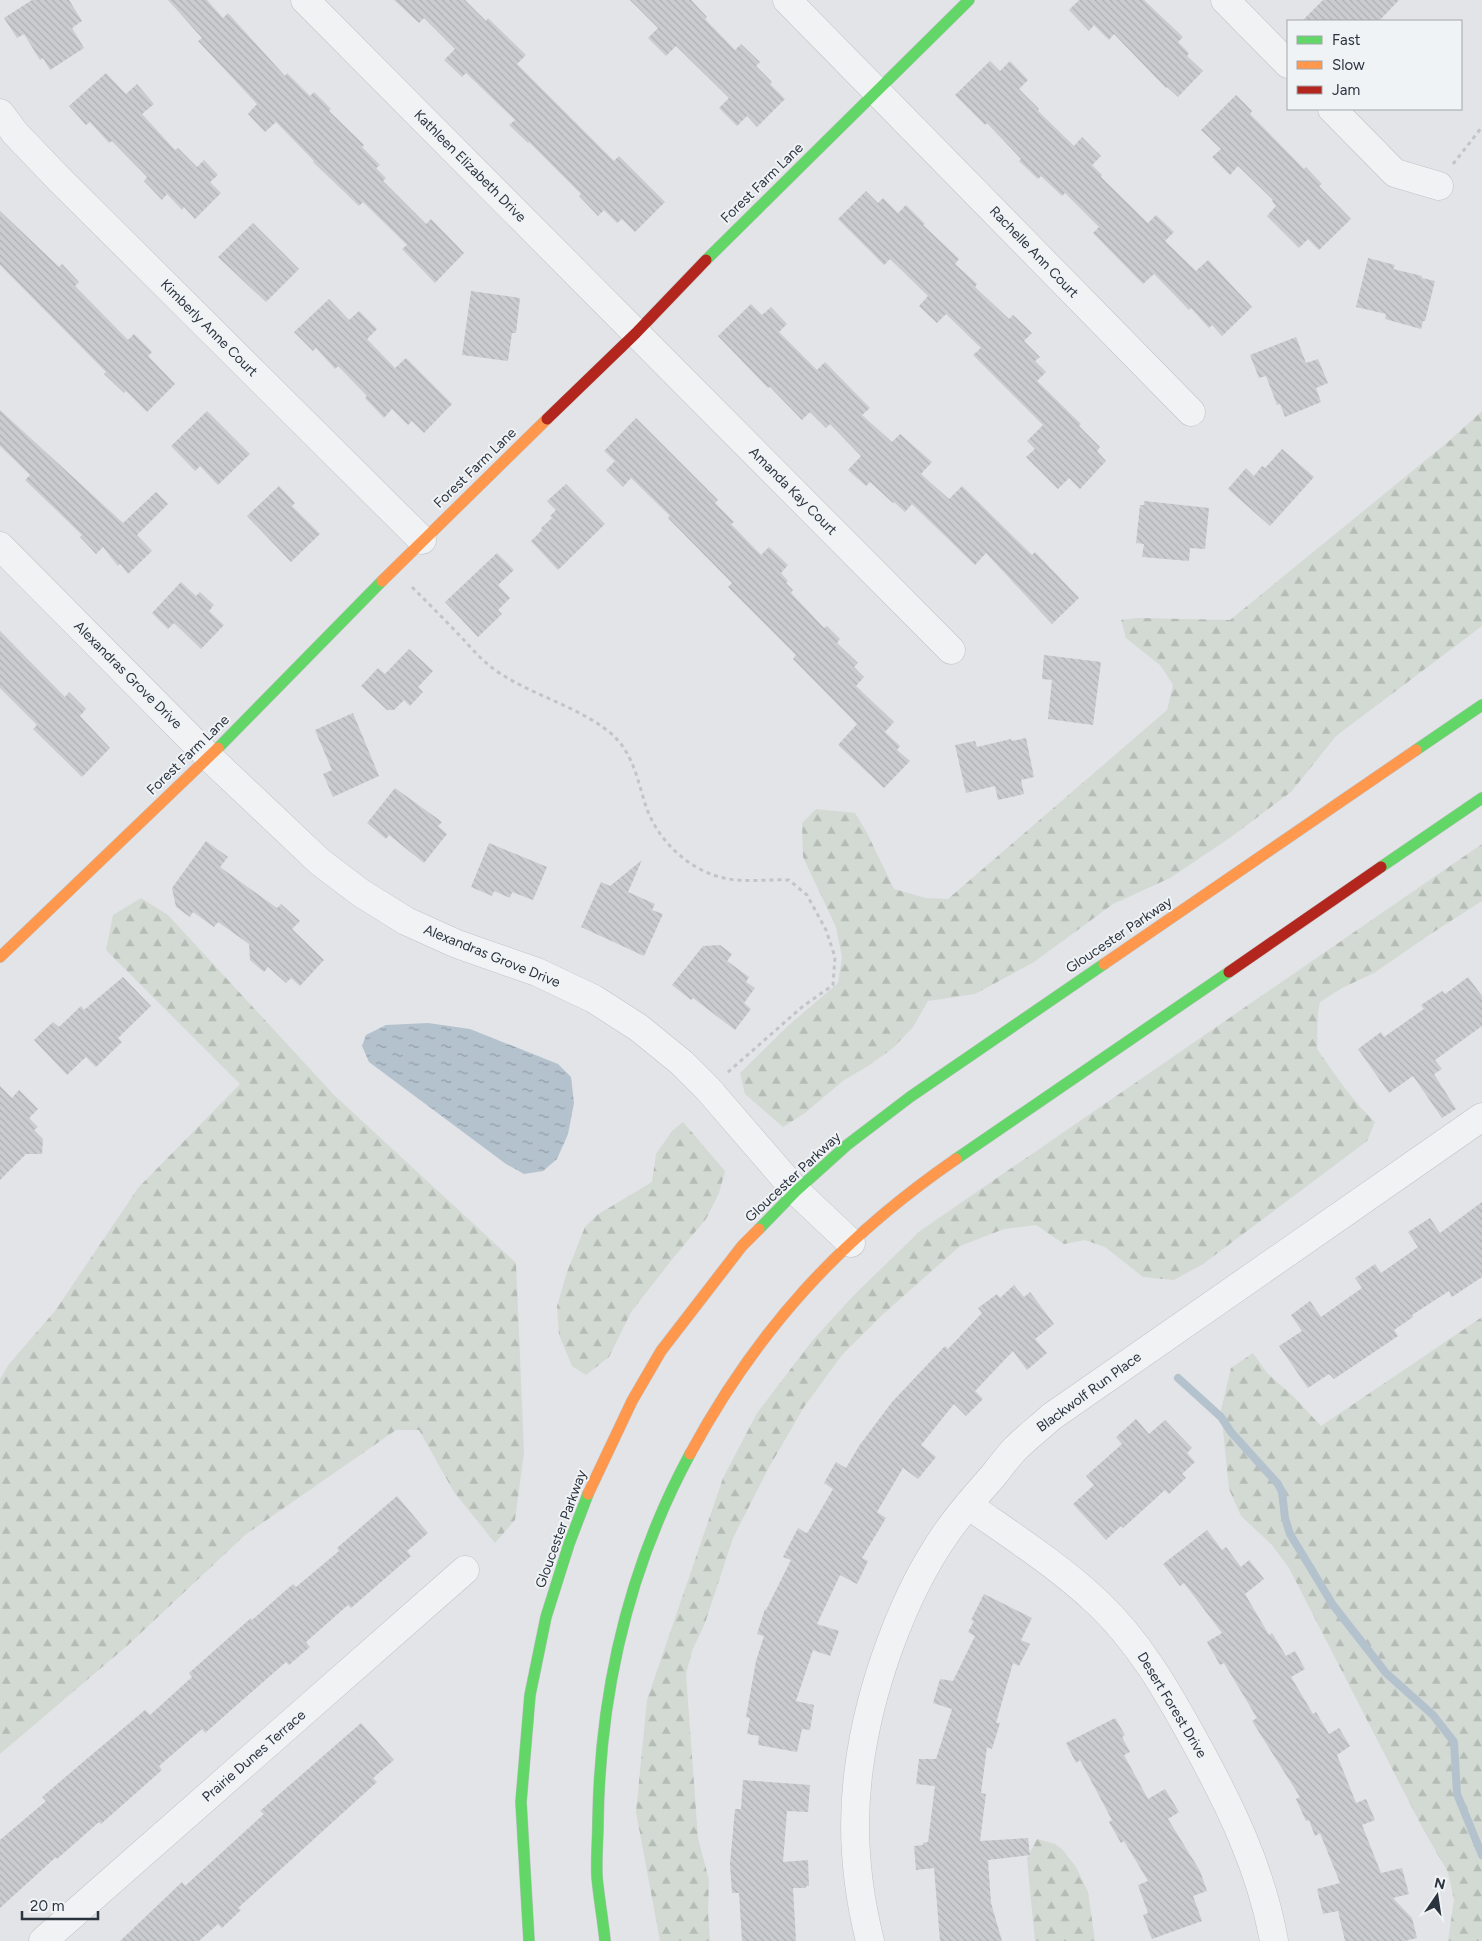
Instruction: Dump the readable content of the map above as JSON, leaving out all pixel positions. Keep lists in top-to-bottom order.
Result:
{
  "streets": {
    "main road": ["Forest Farm Lane", "Gloucester Parkway"],
    "street": [
      "Kathleen Elizabeth Drive",
      "Rachelle Ann Court",
      "Kimberly Anne Court",
      "Amanda Kay Court",
      "Alexandras Grove Drive",
      "Blackwolf Run Place",
      "Desert Forest Drive",
      "Prairie Dunes Terrace"
    ]
  },
  "crossings": [
    ["Kathleen Elizabeth Drive", "Forest Farm Lane"],
    ["Kathleen Elizabeth Drive", "Amanda Kay Court"],
    ["Forest Farm Lane", "Rachelle Ann Court"],
    ["Forest Farm Lane", "Kimberly Anne Court"],
    ["Forest Farm Lane", "Amanda Kay Court"],
    ["Forest Farm Lane", "Alexandras Grove Drive"],
    ["Alexandras Grove Drive", "Gloucester Parkway"],
    ["Blackwolf Run Place", "Desert Forest Drive"]
  ],
  "legend": ["Fast", "Slow", "Jam"],
  "scale_bar": "20 m",
  "north": "top"
}
